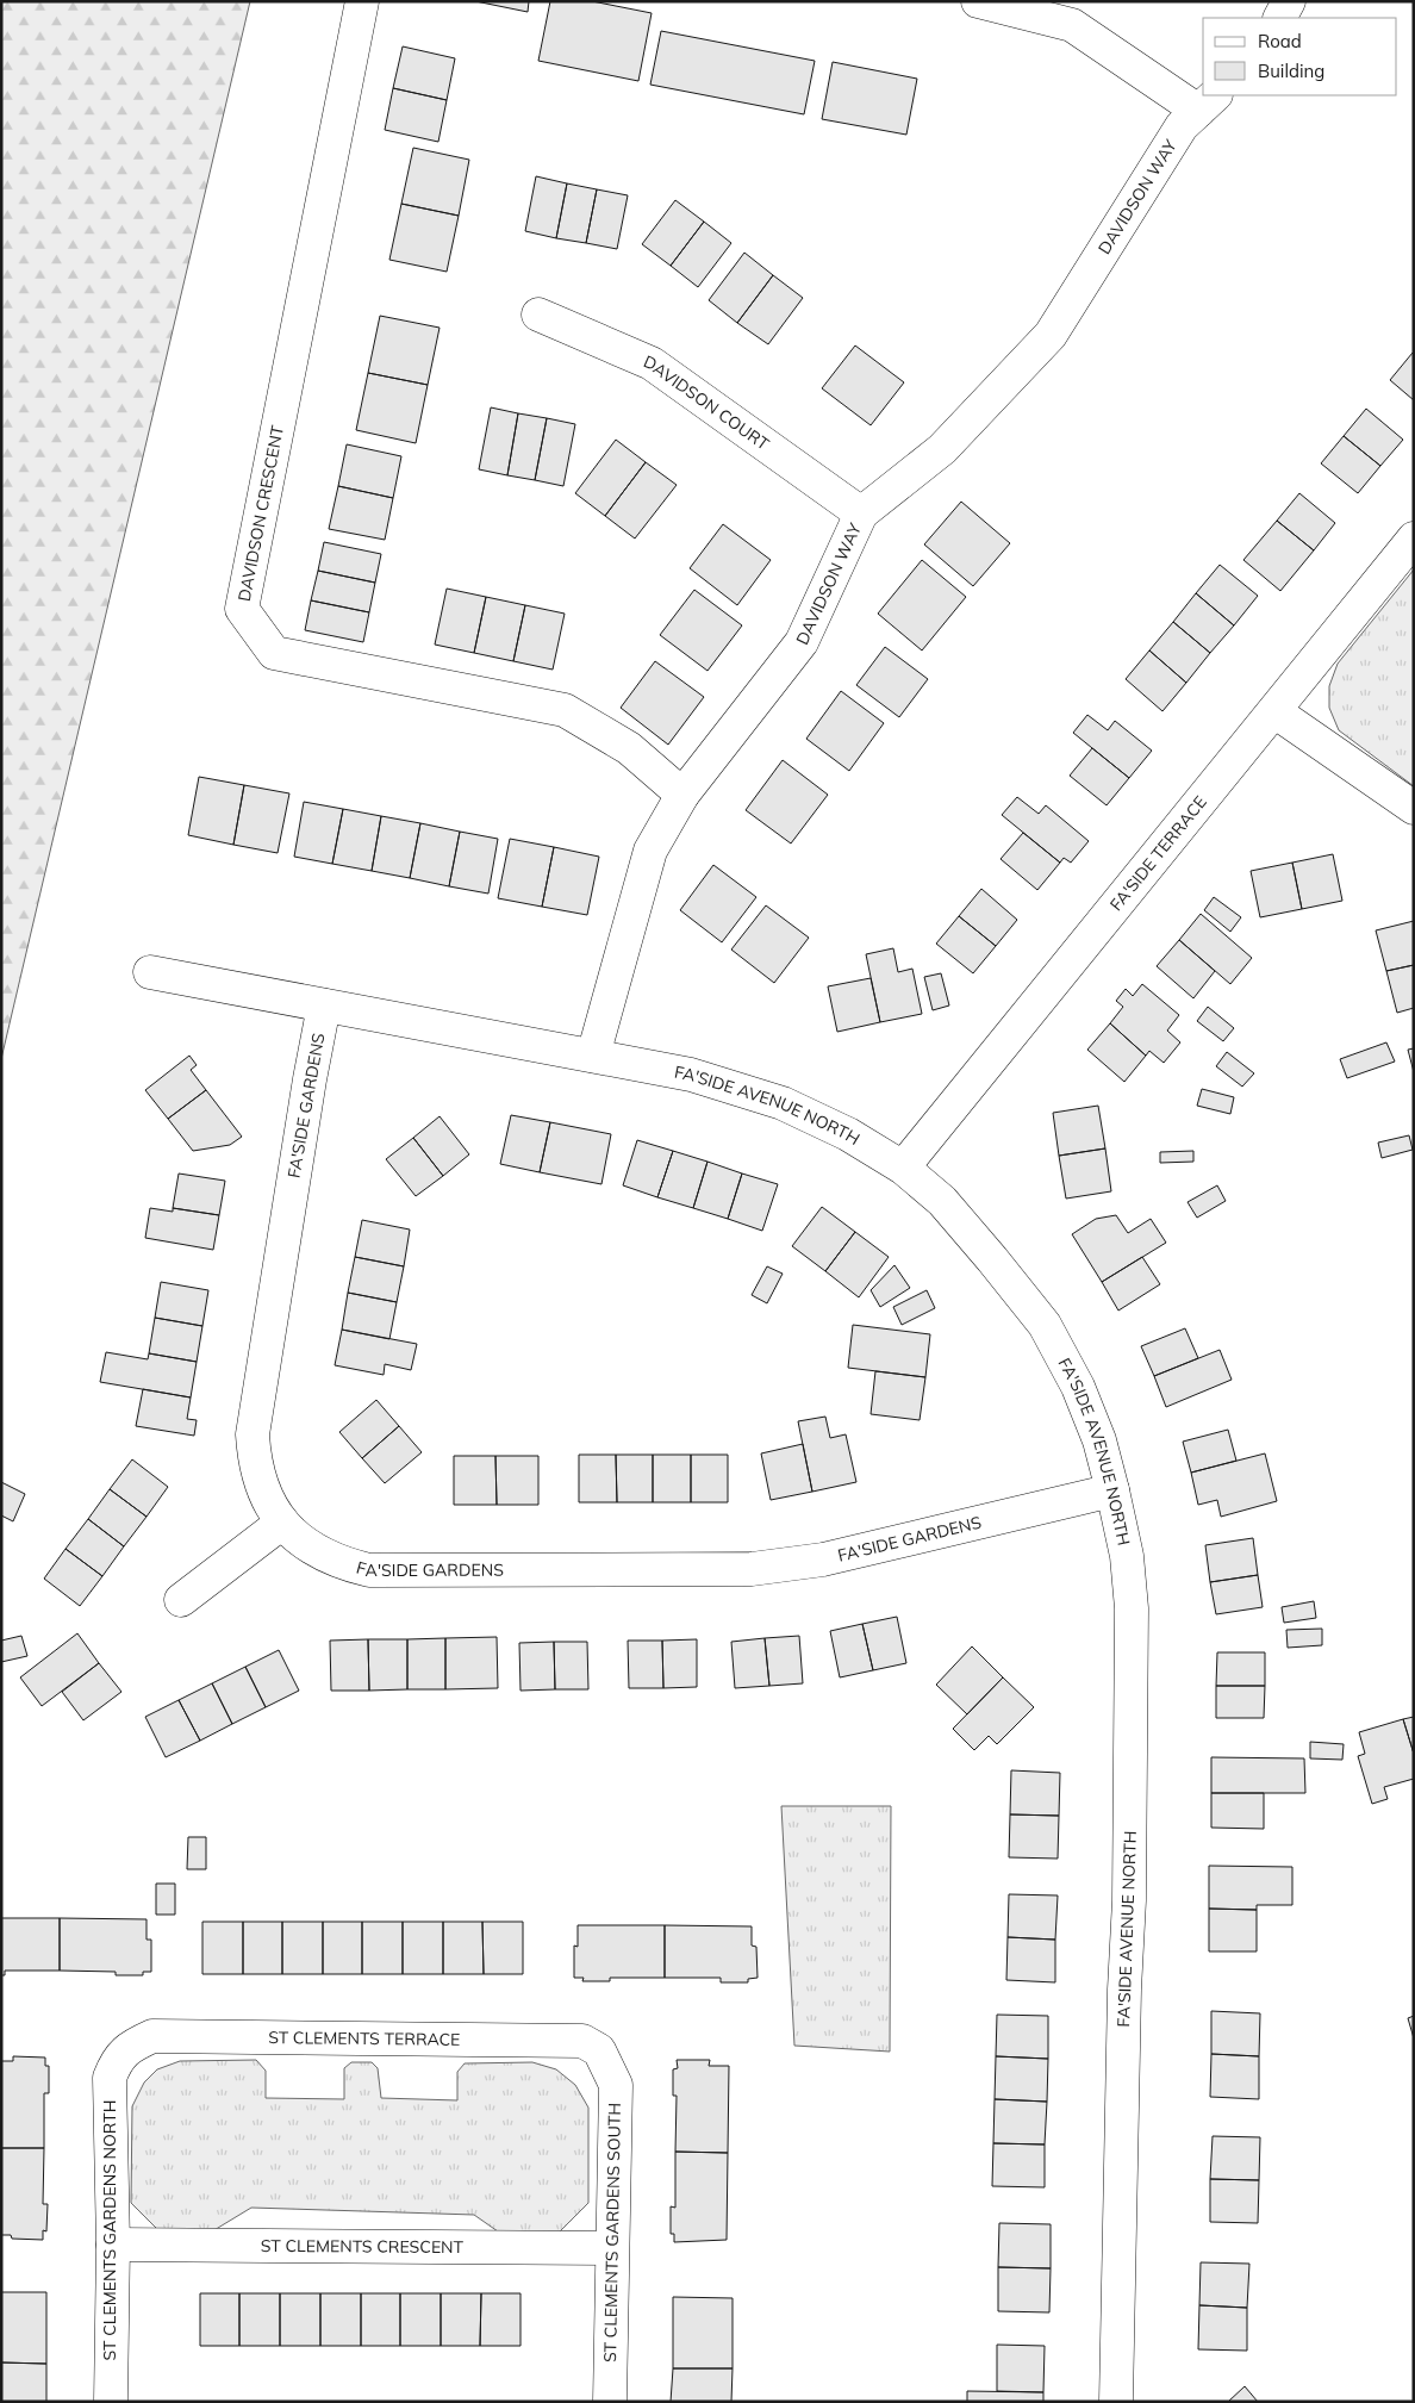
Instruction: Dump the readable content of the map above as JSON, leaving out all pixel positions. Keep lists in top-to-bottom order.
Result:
{
  "streets": {
    "street": [
      "DAVIDSON WAY",
      "DAVIDSON COURT",
      "DAVIDSON CRESCENT",
      "FA'SIDE TERRACE",
      "FA'SIDE GARDENS",
      "FA'SIDE AVENUE NORTH",
      "ST CLEMENTS TERRACE",
      "ST CLEMENTS GARDENS NORTH",
      "ST CLEMENTS GARDENS SOUTH",
      "ST CLEMENTS CRESCENT"
    ]
  },
  "crossings": [
    ["DAVIDSON WAY", "DAVIDSON COURT"],
    ["DAVIDSON WAY", "DAVIDSON CRESCENT"],
    ["DAVIDSON WAY", "FA'SIDE AVENUE NORTH"],
    ["FA'SIDE TERRACE", "FA'SIDE AVENUE NORTH"],
    ["FA'SIDE GARDENS", "FA'SIDE AVENUE NORTH"],
    ["ST CLEMENTS TERRACE", "ST CLEMENTS GARDENS NORTH"],
    ["ST CLEMENTS TERRACE", "ST CLEMENTS GARDENS SOUTH"],
    ["ST CLEMENTS GARDENS NORTH", "ST CLEMENTS CRESCENT"],
    ["ST CLEMENTS GARDENS SOUTH", "ST CLEMENTS CRESCENT"]
  ],
  "legend": ["Road", "Building"]
}
